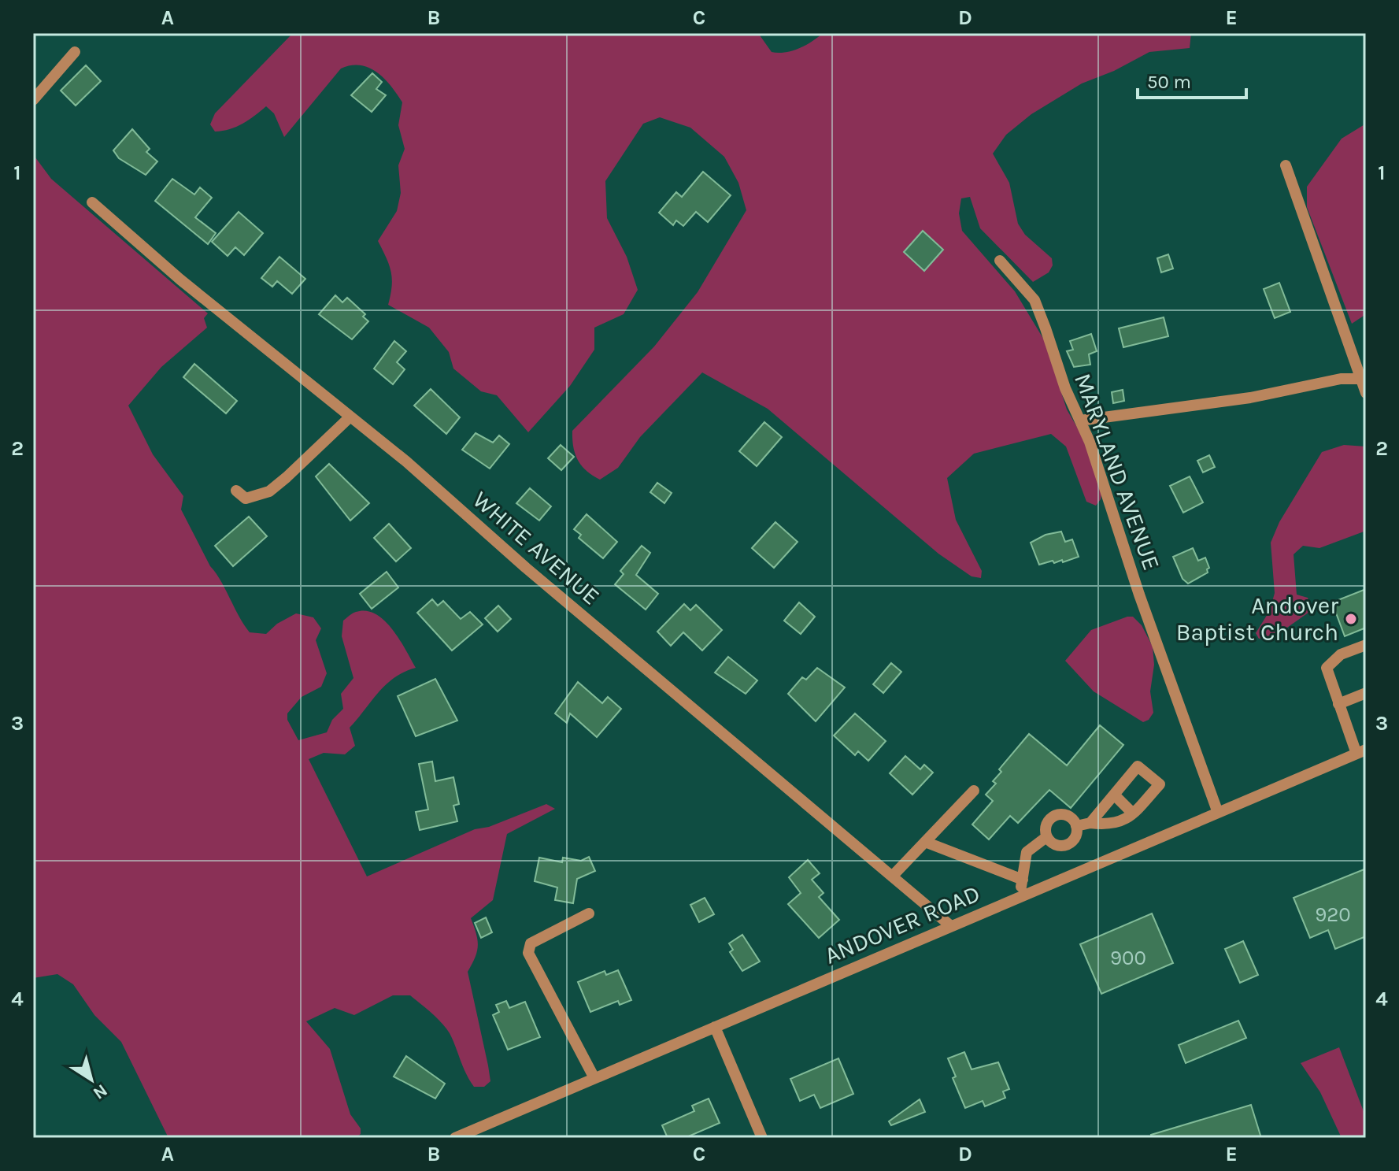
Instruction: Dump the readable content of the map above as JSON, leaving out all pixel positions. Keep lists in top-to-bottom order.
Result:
{
  "streets": {
    "street": ["MARYLAND AVENUE", "WHITE AVENUE", "ANDOVER ROAD"]
  },
  "crossings": [
    ["MARYLAND AVENUE", "ANDOVER ROAD"],
    ["WHITE AVENUE", "ANDOVER ROAD"]
  ],
  "places": ["Andover Baptist Church"],
  "house_numbers": ["920", "900"],
  "scale_bar": "50 m",
  "north": "bottom right",
  "grid": {
    "columns": [
      "A",
      "B",
      "C",
      "D",
      "E"
    ],
    "rows": [
      "1",
      "2",
      "3",
      "4"
    ]
  }
}
